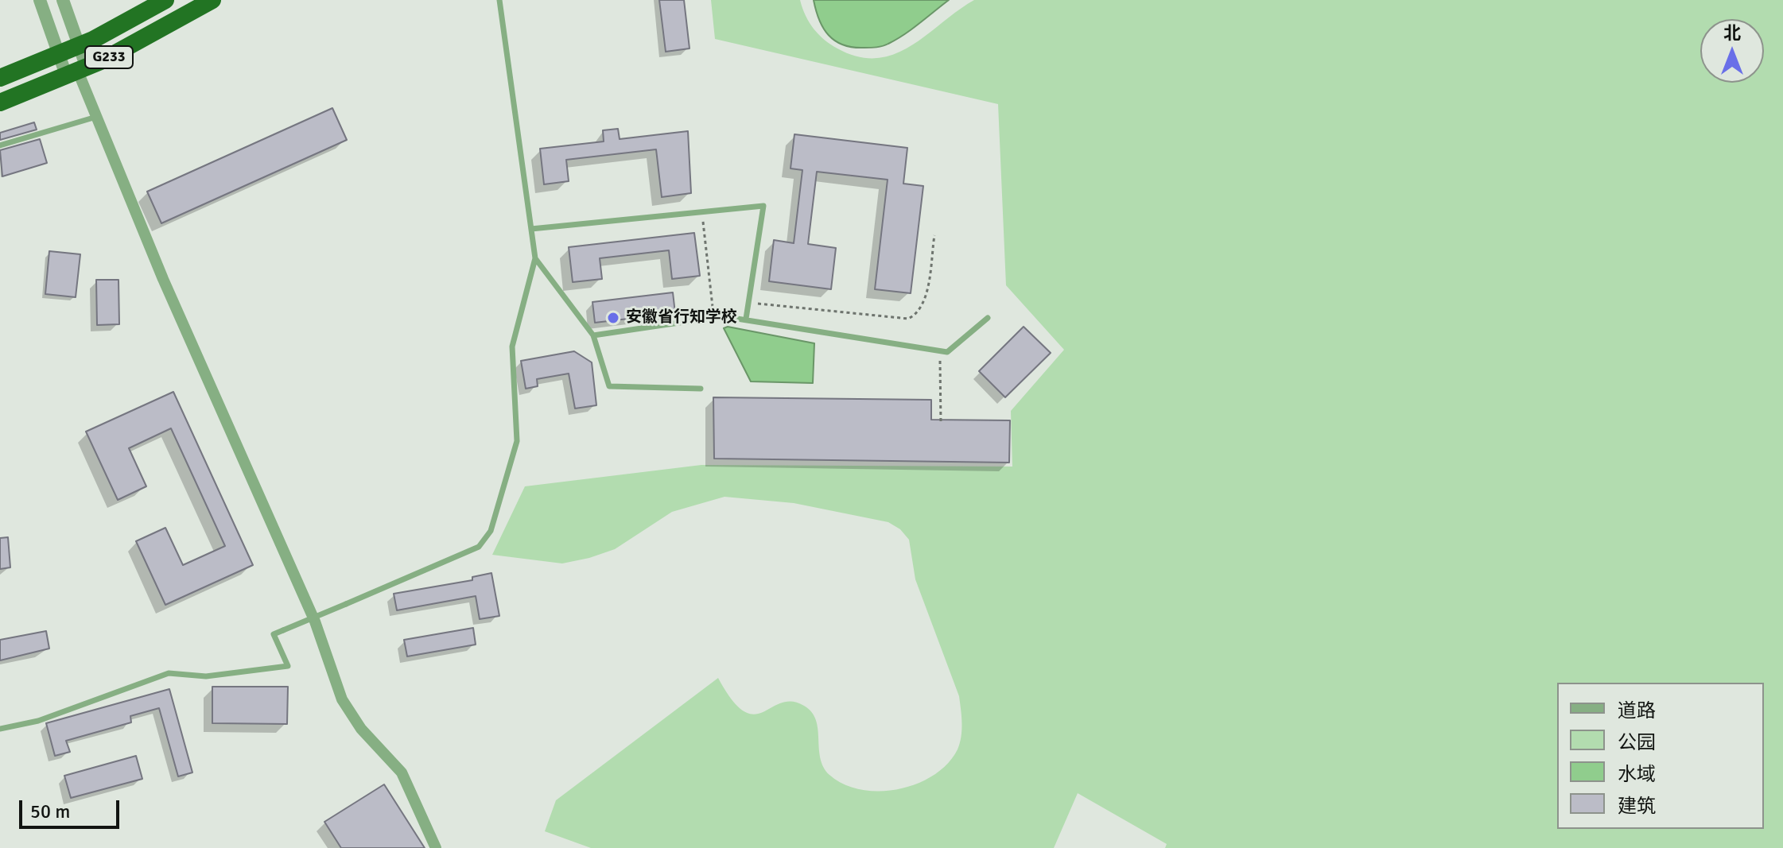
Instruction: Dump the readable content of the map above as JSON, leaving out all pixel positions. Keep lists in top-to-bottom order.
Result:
{
  "streets": {
    "highway": ["G233"]
  },
  "places": ["安徽省行知学校"],
  "legend": [
    "道路",
    "公园",
    "水域",
    "建筑"
  ],
  "scale_bar": "50 m",
  "north": "top"
}
